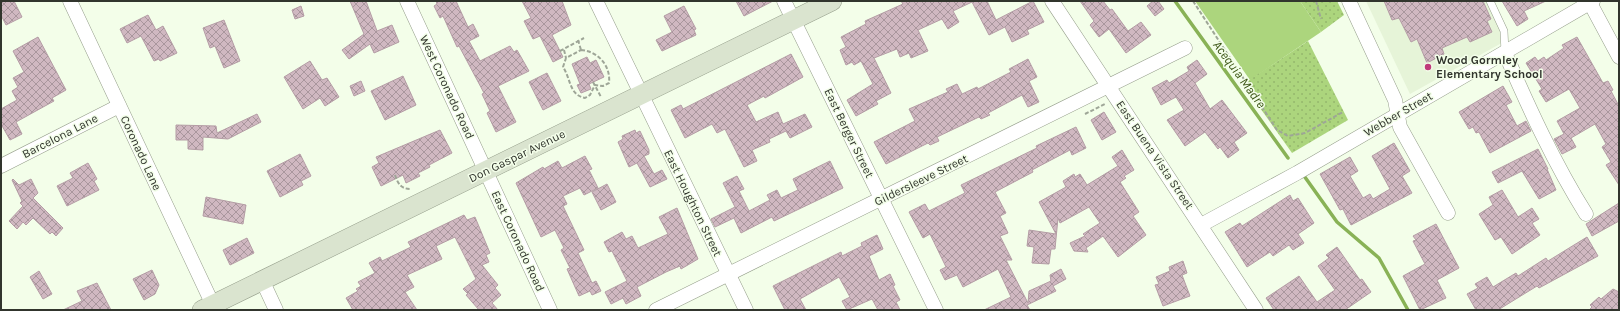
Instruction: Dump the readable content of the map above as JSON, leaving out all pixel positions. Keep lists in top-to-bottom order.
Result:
{
  "streets": {
    "street": [
      "West Coronado Road",
      "Webber Street",
      "East Berger Street",
      "Barcelona Lane",
      "Coronado Lane",
      "East Buena Vista Street",
      "Don Gaspar Avenue",
      "Gildersleeve Street",
      "East Houghton Street",
      "East Coronado Road"
    ]
  },
  "crossings": [
    ["West Coronado Road", "Don Gaspar Avenue"],
    ["West Coronado Road", "East Coronado Road"],
    ["Webber Street", "East Buena Vista Street"],
    ["East Berger Street", "Don Gaspar Avenue"],
    ["East Berger Street", "Gildersleeve Street"],
    ["Barcelona Lane", "Coronado Lane"],
    ["Coronado Lane", "Don Gaspar Avenue"],
    ["East Buena Vista Street", "Gildersleeve Street"],
    ["Don Gaspar Avenue", "East Houghton Street"],
    ["Don Gaspar Avenue", "East Coronado Road"],
    ["Gildersleeve Street", "East Houghton Street"]
  ],
  "water": ["Acequia Madre"],
  "places": ["Wood Gormley Elementary School"]
}
